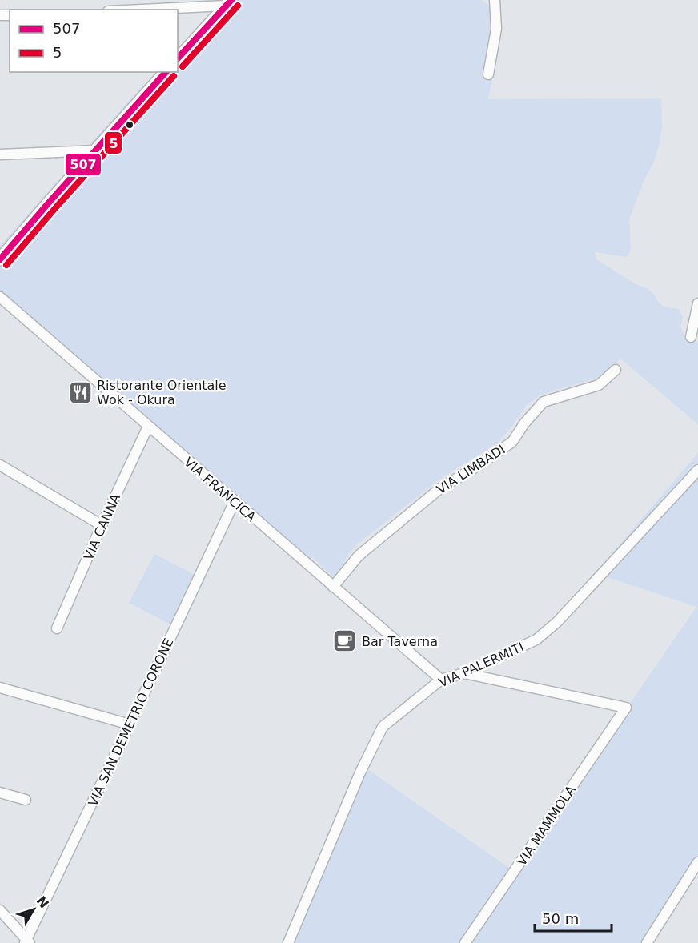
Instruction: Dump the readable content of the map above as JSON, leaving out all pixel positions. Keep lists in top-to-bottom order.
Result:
{
  "streets": {
    "street": [
      "VIA LIMBADI",
      "VIA FRANCICA",
      "VIA CANNA",
      "VIA PALERMITI",
      "VIA SAN DEMETRIO CORONE",
      "VIA MAMMOLA"
    ]
  },
  "crossings": [
    ["VIA LIMBADI", "VIA FRANCICA"],
    ["VIA FRANCICA", "VIA CANNA"],
    ["VIA FRANCICA", "VIA PALERMITI"],
    ["VIA FRANCICA", "VIA SAN DEMETRIO CORONE"],
    ["VIA PALERMITI", "VIA MAMMOLA"]
  ],
  "places": {
    "restaurant": ["Ristorante Orientale Wok - Okura"],
    "cafe": ["Bar Taverna"]
  },
  "lines": ["transit line 507", "transit line 5"],
  "legend": ["507", "5"],
  "scale_bar": "50 m",
  "north": "top right"
}
